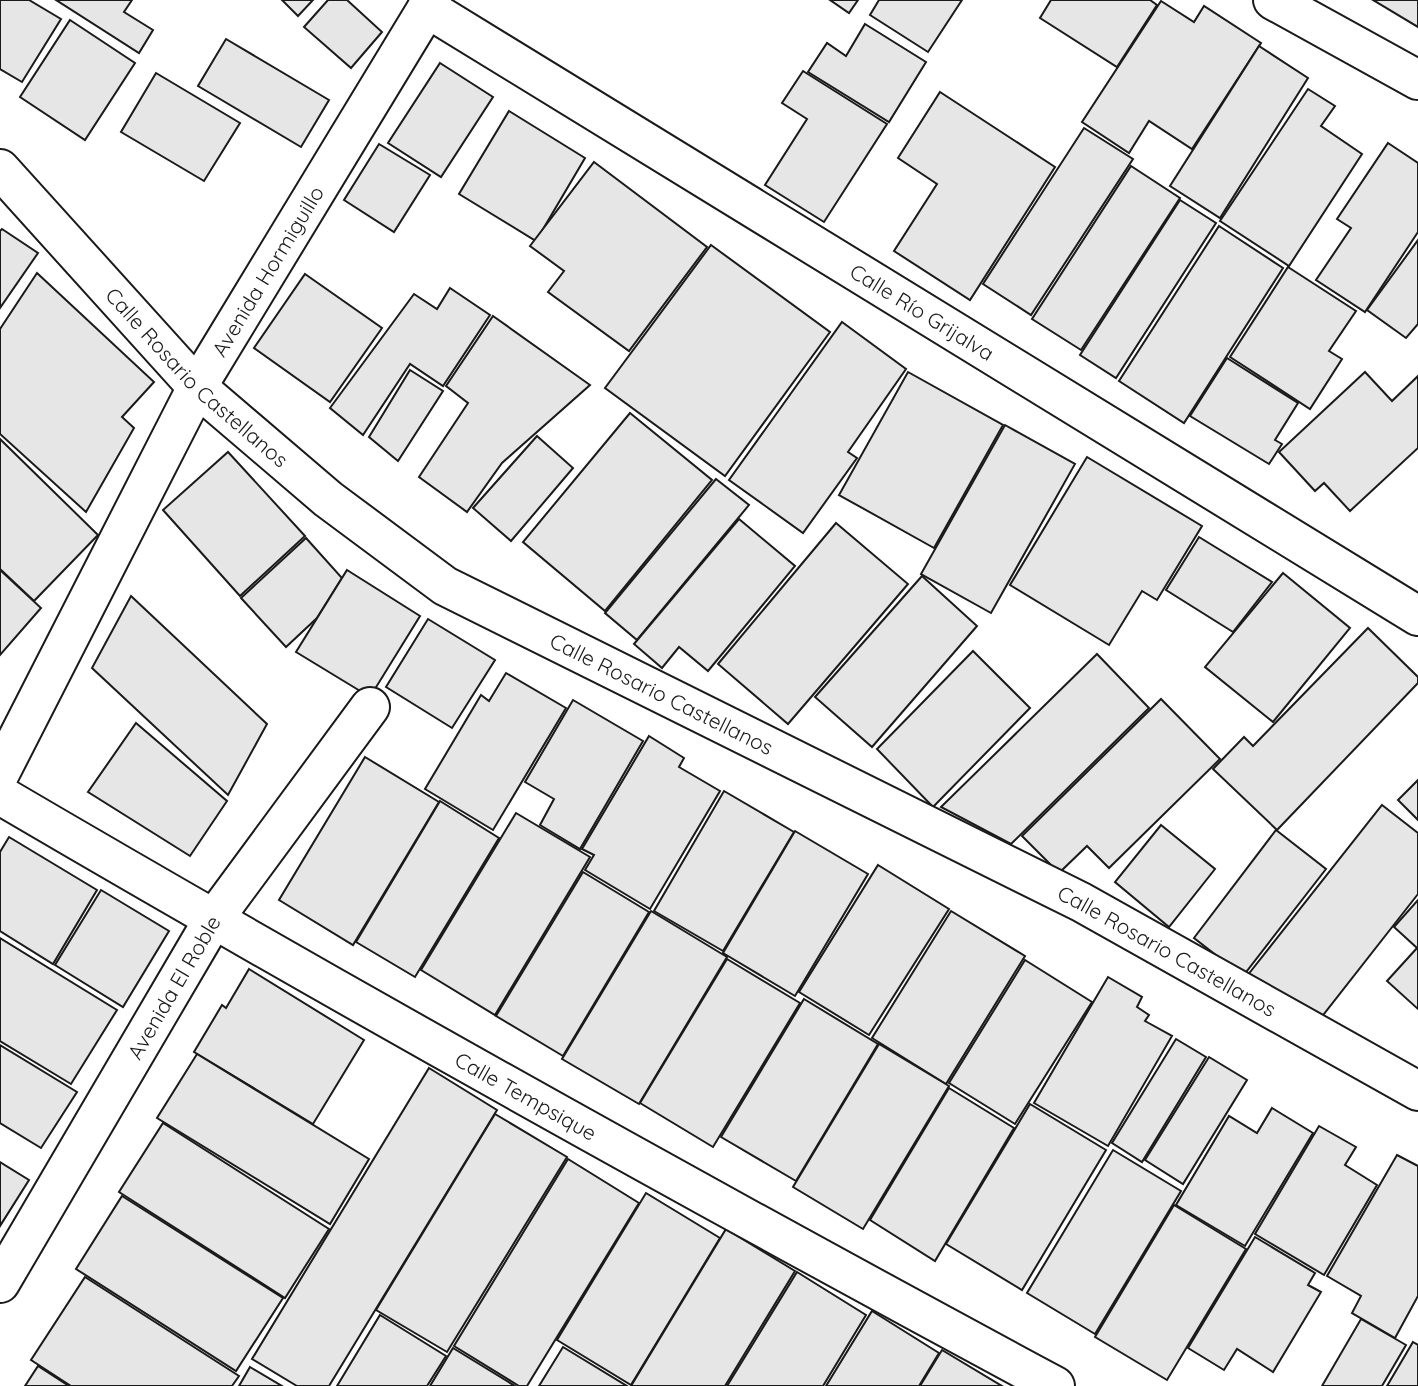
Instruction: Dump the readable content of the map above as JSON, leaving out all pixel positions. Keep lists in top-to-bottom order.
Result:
{
  "streets": {
    "street": [
      "Avenida Hormiguillo",
      "Calle Río Grijalva",
      "Calle Rosario Castellanos",
      "Avenida El Roble",
      "Calle Tempsique"
    ]
  },
  "crossings": [
    ["Avenida Hormiguillo", "Calle Río Grijalva"],
    ["Avenida Hormiguillo", "Calle Rosario Castellanos"],
    ["Avenida El Roble", "Calle Tempsique"]
  ]
}
